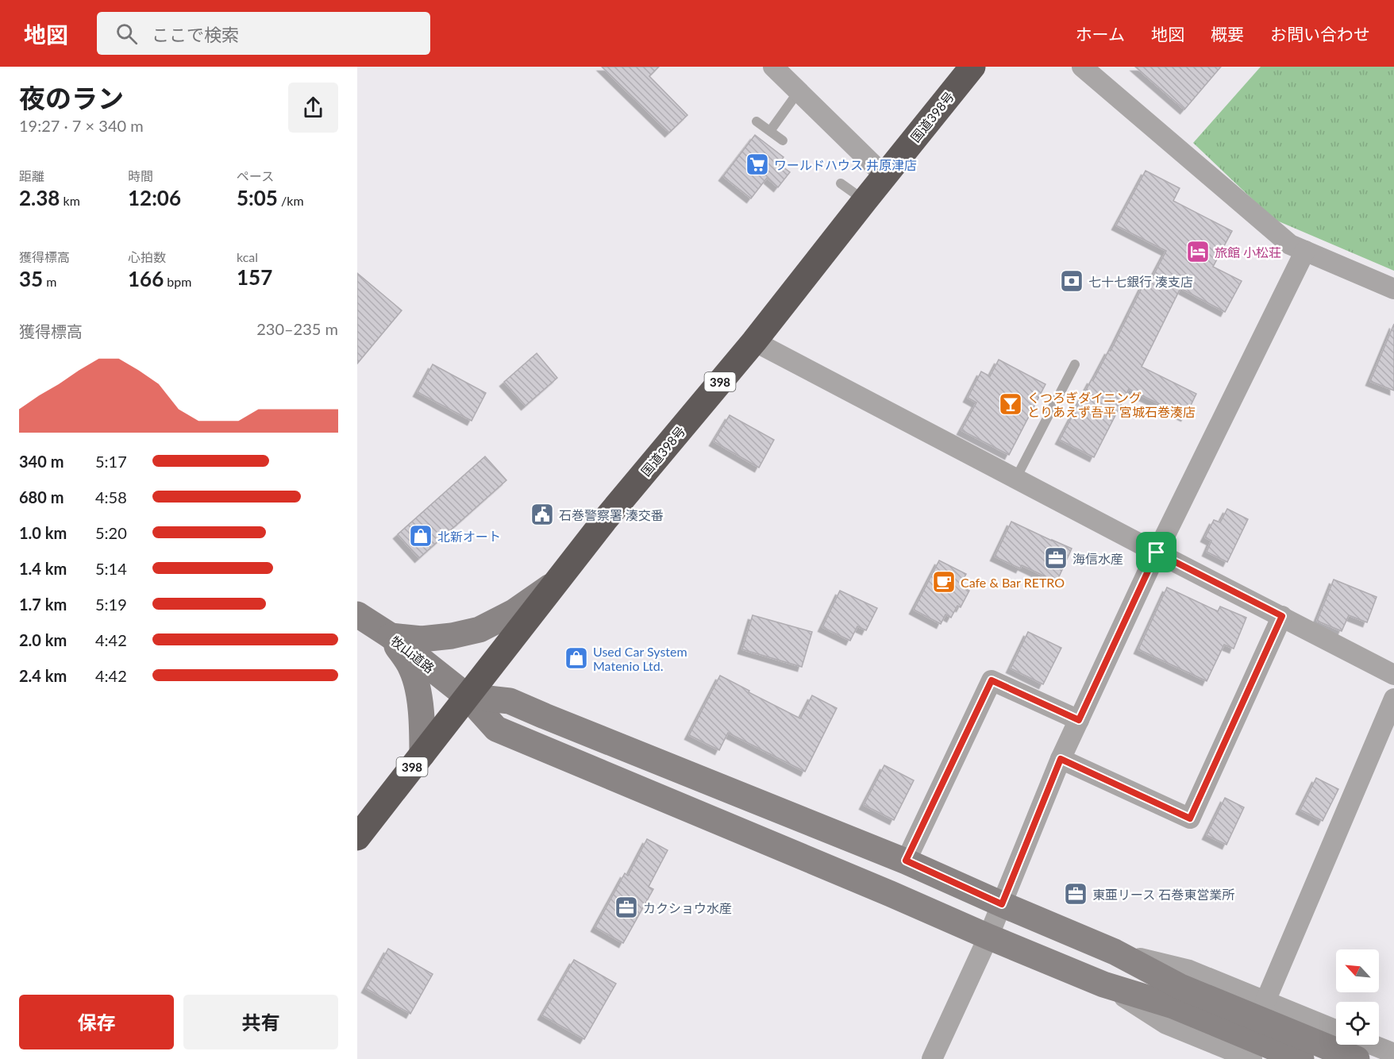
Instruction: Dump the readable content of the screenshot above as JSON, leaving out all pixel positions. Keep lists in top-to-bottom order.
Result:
{
  "streets": {
    "highway": ["国道398号", "398"],
    "street": ["牧山道路"]
  },
  "crossings": [
    ["国道398号", "牧山道路"]
  ],
  "places": {
    "supermarket": ["ワールドハウス 井原津店"],
    "hotel": ["旅館 小松荘"],
    "bank": ["七十七銀行 湊支店"],
    "bar": ["くつろぎダイニング とりあえず吾平 宮城石巻湊店"],
    "public building": ["石巻警察署 湊交番"],
    "shop": ["北新オート", "Used Car System Matenio Ltd."],
    "office": ["海信水産", "東亜リース 石巻東営業所", "カクショウ水産"],
    "cafe": ["Cafe & Bar RETRO"]
  },
  "north": "top left",
  "page": {
    "header": "地図",
    "search": "ここで検索",
    "nav": [
      "ホーム",
      "地図",
      "概要",
      "お問い合わせ"
    ],
    "heading": ["夜のラン", "19:27 · 7 × 340 m"],
    "stats": [
      ["距離", "2.38 km"],
      ["時間", "12:06"],
      ["ペース", "5:05 /km"],
      ["獲得標高", "35 m"],
      ["心拍数", "166 bpm"],
      ["kcal", "157"]
    ],
    "chart": ["獲得標高", "230–235 m"],
    "list": [
      {
        "name": "340 m",
        "note": "5:17"
      },
      {
        "name": "680 m",
        "note": "4:58"
      },
      {
        "name": "1.0 km",
        "note": "5:20"
      },
      {
        "name": "1.4 km",
        "note": "5:14"
      },
      {
        "name": "1.7 km",
        "note": "5:19"
      },
      {
        "name": "2.0 km",
        "note": "4:42"
      },
      {
        "name": "2.4 km",
        "note": "4:42"
      }
    ],
    "buttons": ["保存", "共有"]
  }
}
